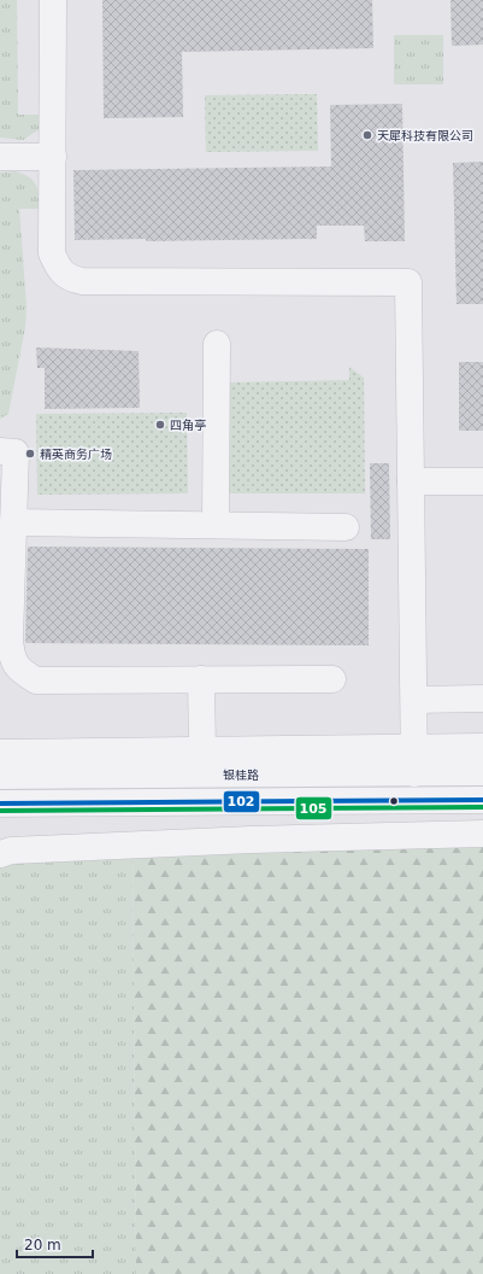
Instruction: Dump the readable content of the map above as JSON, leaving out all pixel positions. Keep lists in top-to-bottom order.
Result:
{
  "streets": {
    "street": ["银桂路"]
  },
  "places": ["天犀科技有限公司", "四角亭", "精英商务广场"],
  "lines": ["transit line 102", "transit line 105"],
  "scale_bar": "20 m"
}
